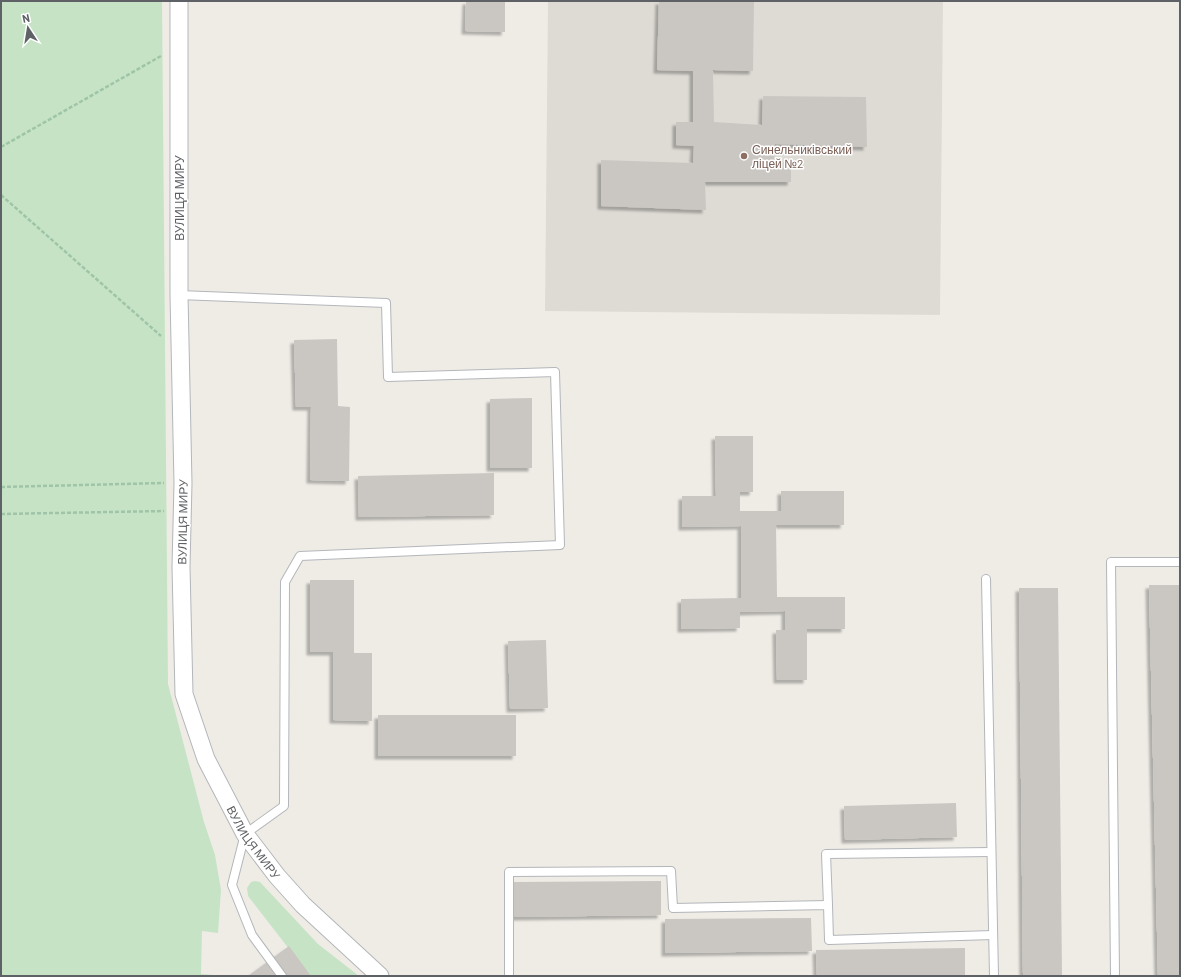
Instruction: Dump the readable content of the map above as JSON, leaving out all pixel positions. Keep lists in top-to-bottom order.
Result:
{
  "streets": {
    "street": ["ВУЛИЦЯ МИРУ"]
  },
  "places": ["Синельниківський ліцей №2"],
  "north": "top"
}
